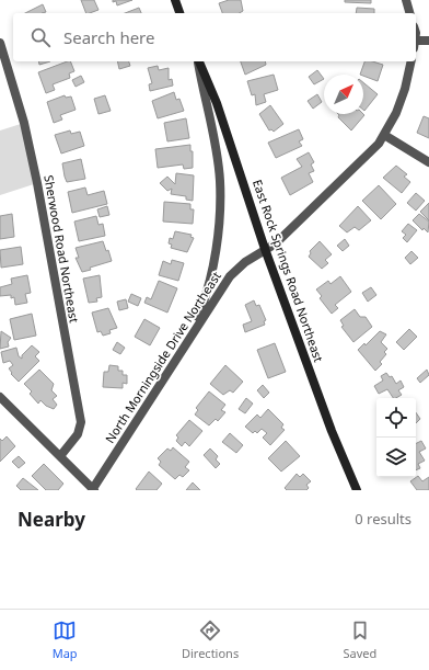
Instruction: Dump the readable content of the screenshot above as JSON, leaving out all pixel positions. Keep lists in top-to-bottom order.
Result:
{
  "streets": {
    "street": ["Sherwood Road Northeast", "East Rock Springs Road Northeast", "North Morningside Drive Northeast"]
  },
  "crossings": [
    ["East Rock Springs Road Northeast", "North Morningside Drive Northeast"]
  ],
  "north": "top right",
  "page": {
    "search": "Search here",
    "heading": ["Nearby", "0 results"],
    "nav": ["Map", "Directions", "Saved"]
  }
}
